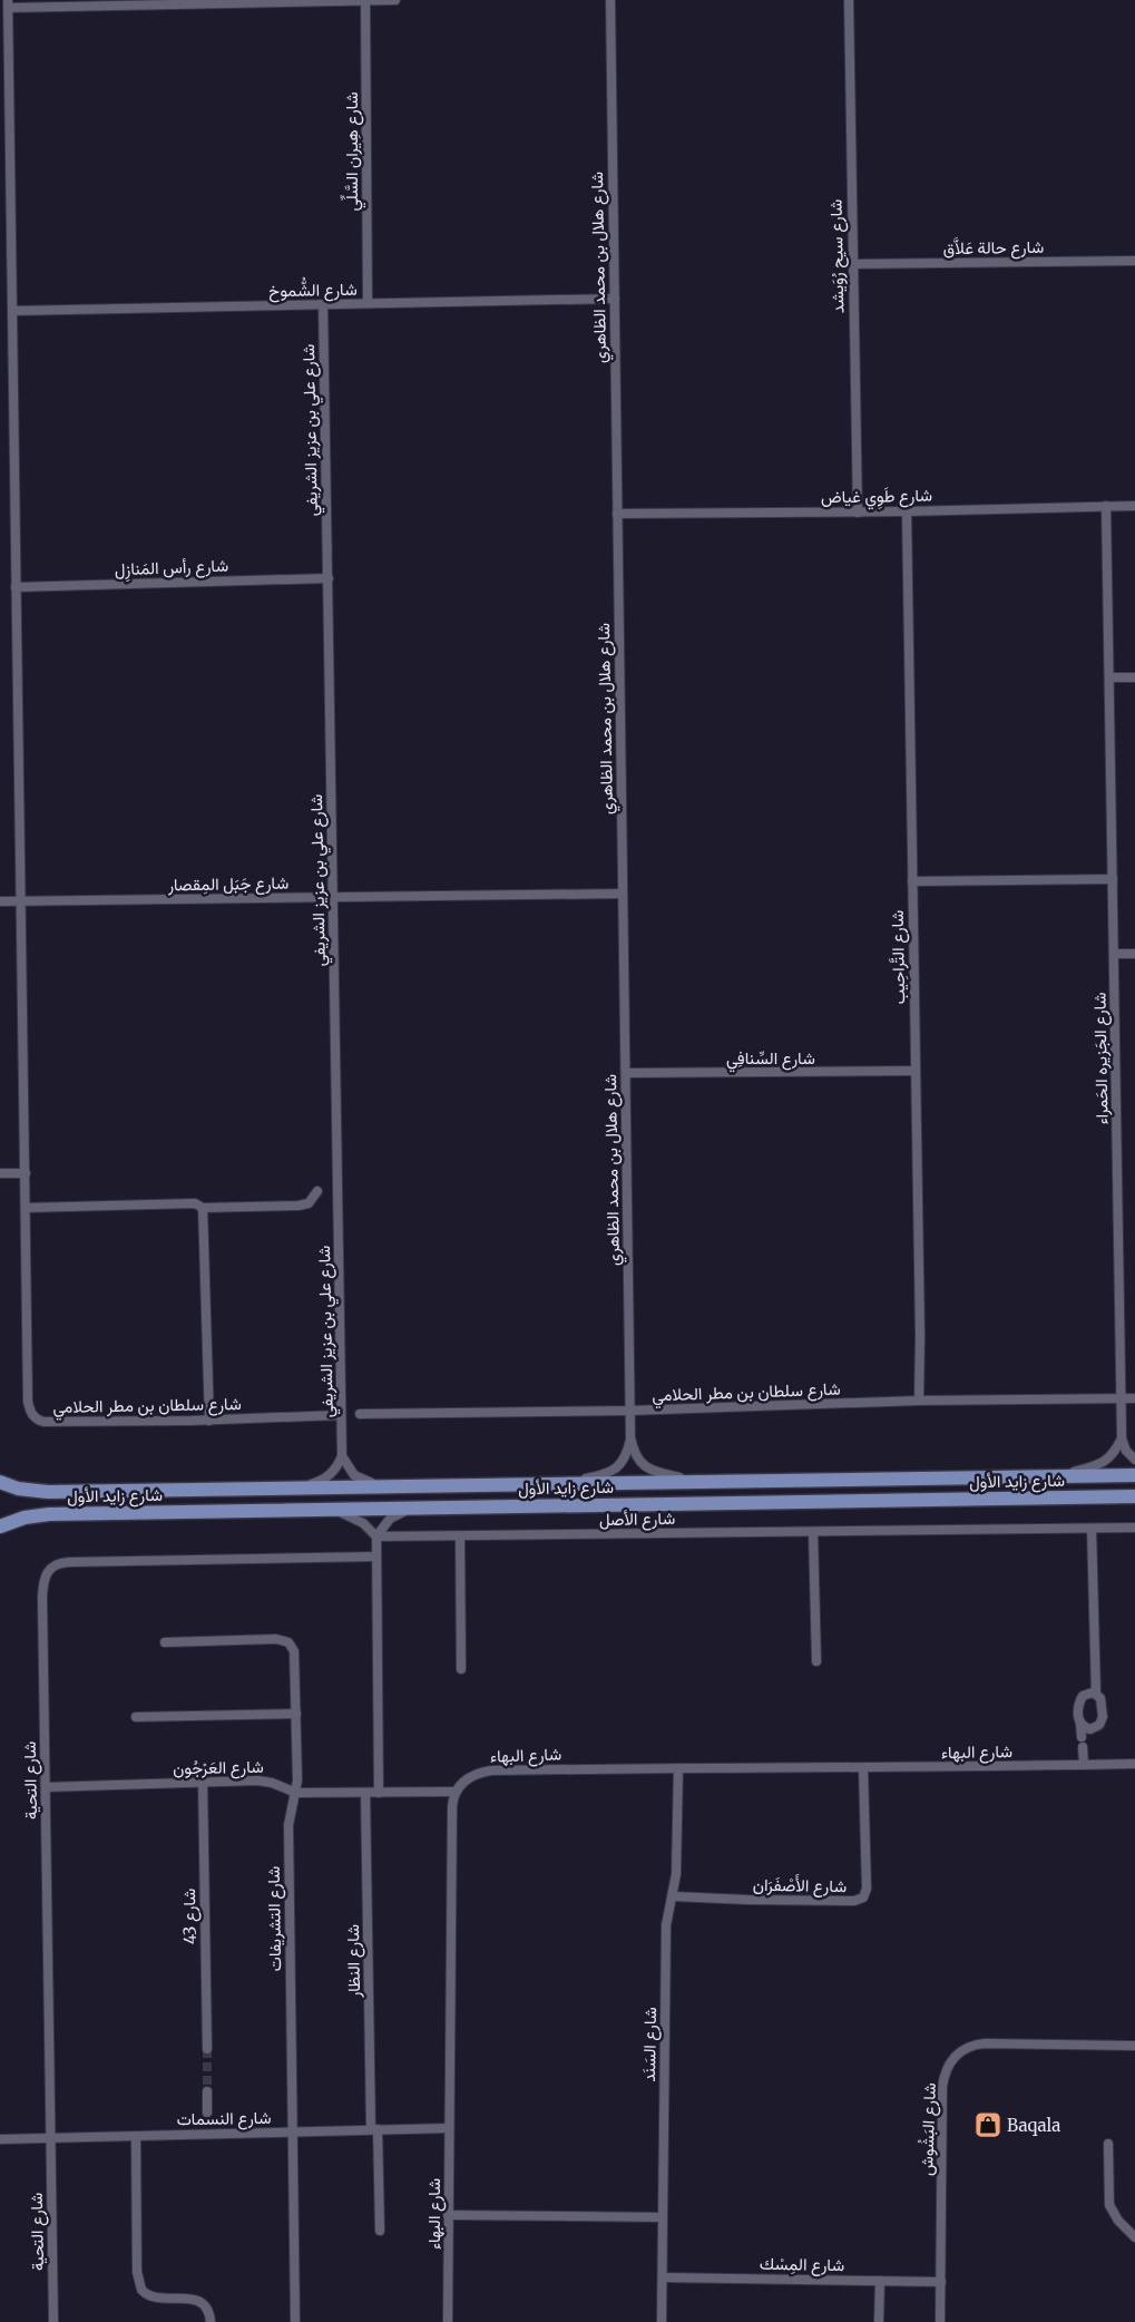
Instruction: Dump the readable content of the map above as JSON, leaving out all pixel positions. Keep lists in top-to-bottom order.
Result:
{
  "streets": {
    "main road": ["شارع زايد الأول"],
    "street": [
      "شارع هِيران السَّلِّي",
      "شارع حالة عَلاَّق",
      "شارع سيح رُوَيشد",
      "شارع هلال بن محمد الظاهري",
      "شارع الشُّموخ",
      "شارع علي بن عزيز الشريفي",
      "شارع طَوِي غياض",
      "شارع رأس المَنازِل",
      "شارع جَبَل المِقصار",
      "شارع التَّراحِيب",
      "شارع السِّنافِي",
      "شارع الجَزيره الحَمراء",
      "شارع سلطان بن مطر الحلامي",
      "شارع الأصل",
      "شارع البهاء",
      "شارع العَرْجُون",
      "شارع التحية",
      "شارع الأَصْفَرَان",
      "شارع 43",
      "شارع التشريفات",
      "شارع النظار",
      "شارع السَنَد",
      "شارع النسمات",
      "شارع البَشُوش",
      "شارع المِسْك"
    ]
  },
  "crossings": [
    ["شارع هِيران السَّلِّي", "شارع الشُّموخ"],
    ["شارع حالة عَلاَّق", "شارع سيح رُوَيشد"],
    ["شارع سيح رُوَيشد", "شارع طَوِي غياض"],
    ["شارع هلال بن محمد الظاهري", "شارع الشُّموخ"],
    ["شارع هلال بن محمد الظاهري", "شارع طَوِي غياض"],
    ["شارع هلال بن محمد الظاهري", "شارع جَبَل المِقصار"],
    ["شارع هلال بن محمد الظاهري", "شارع السِّنافِي"],
    ["شارع هلال بن محمد الظاهري", "شارع سلطان بن مطر الحلامي"],
    ["شارع هلال بن محمد الظاهري", "شارع زايد الأول"],
    ["شارع الشُّموخ", "شارع علي بن عزيز الشريفي"],
    ["شارع الشُّموخ", "شارع سلطان بن مطر الحلامي"],
    ["شارع علي بن عزيز الشريفي", "شارع رأس المَنازِل"],
    ["شارع علي بن عزيز الشريفي", "شارع جَبَل المِقصار"],
    ["شارع علي بن عزيز الشريفي", "شارع سلطان بن مطر الحلامي"],
    ["شارع طَوِي غياض", "شارع التَّراحِيب"],
    ["شارع طَوِي غياض", "شارع الجَزيره الحَمراء"],
    ["شارع رأس المَنازِل", "شارع سلطان بن مطر الحلامي"],
    ["شارع جَبَل المِقصار", "شارع سلطان بن مطر الحلامي"],
    ["شارع التَّراحِيب", "شارع السِّنافِي"],
    ["شارع التَّراحِيب", "شارع سلطان بن مطر الحلامي"],
    ["شارع الجَزيره الحَمراء", "شارع سلطان بن مطر الحلامي"],
    ["شارع البهاء", "شارع العَرْجُون"],
    ["شارع البهاء", "شارع الأَصْفَرَان"],
    ["شارع البهاء", "شارع السَنَد"],
    ["شارع البهاء", "شارع النسمات"],
    ["شارع العَرْجُون", "شارع التحية"],
    ["شارع العَرْجُون", "شارع 43"],
    ["شارع العَرْجُون", "شارع التشريفات"],
    ["شارع العَرْجُون", "شارع النظار"],
    ["شارع التحية", "شارع النسمات"],
    ["شارع الأَصْفَرَان", "شارع السَنَد"],
    ["شارع التشريفات", "شارع النسمات"],
    ["شارع النظار", "شارع النسمات"],
    ["شارع السَنَد", "شارع المِسْك"],
    ["شارع البَشُوش", "شارع المِسْك"]
  ],
  "places": {
    "shop": ["Baqala"]
  }
}
